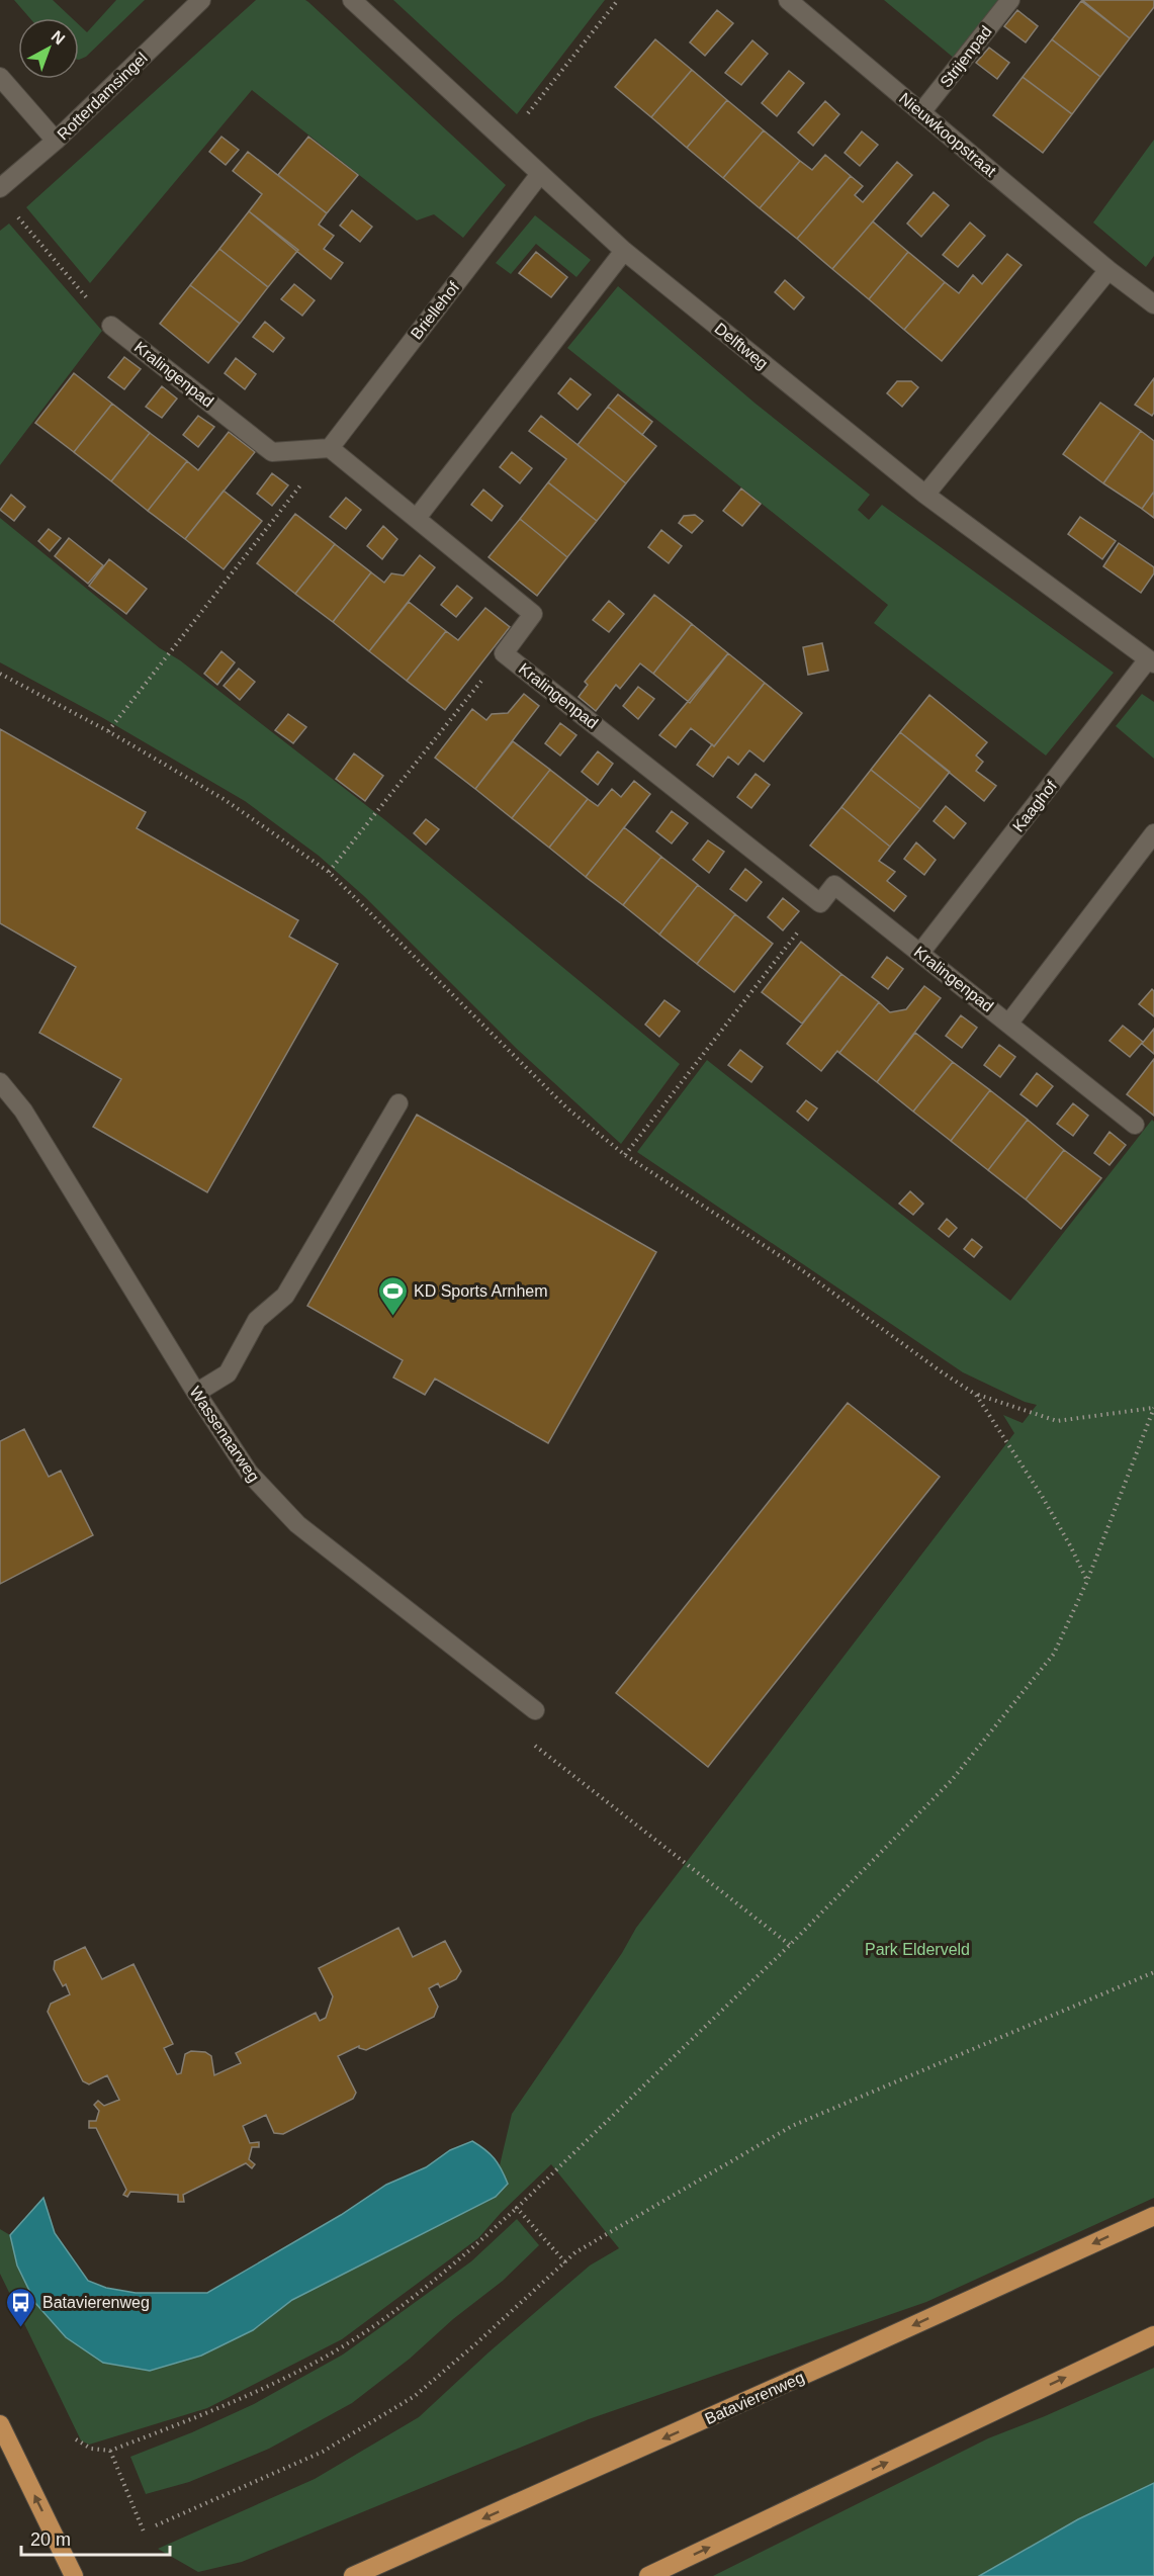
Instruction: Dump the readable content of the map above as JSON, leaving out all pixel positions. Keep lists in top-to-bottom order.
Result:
{
  "streets": {
    "main road": ["Batavierenweg"],
    "street": [
      "Strijenpad",
      "Rotterdamsingel",
      "Nieuwkoopstraat",
      "Briellehof",
      "Delftweg",
      "Kralingenpad",
      "Kaaghof",
      "Wassenaarweg"
    ]
  },
  "crossings": [
    ["Strijenpad", "Nieuwkoopstraat"],
    ["Briellehof", "Delftweg"],
    ["Briellehof", "Kralingenpad"],
    ["Delftweg", "Kaaghof"],
    ["Kralingenpad", "Kaaghof"]
  ],
  "parks": ["Park Elderveld"],
  "places": {
    "sports": ["KD Sports Arnhem"],
    "bus stop": ["Batavierenweg"]
  },
  "scale_bar": "20 m",
  "north": "top right"
}
